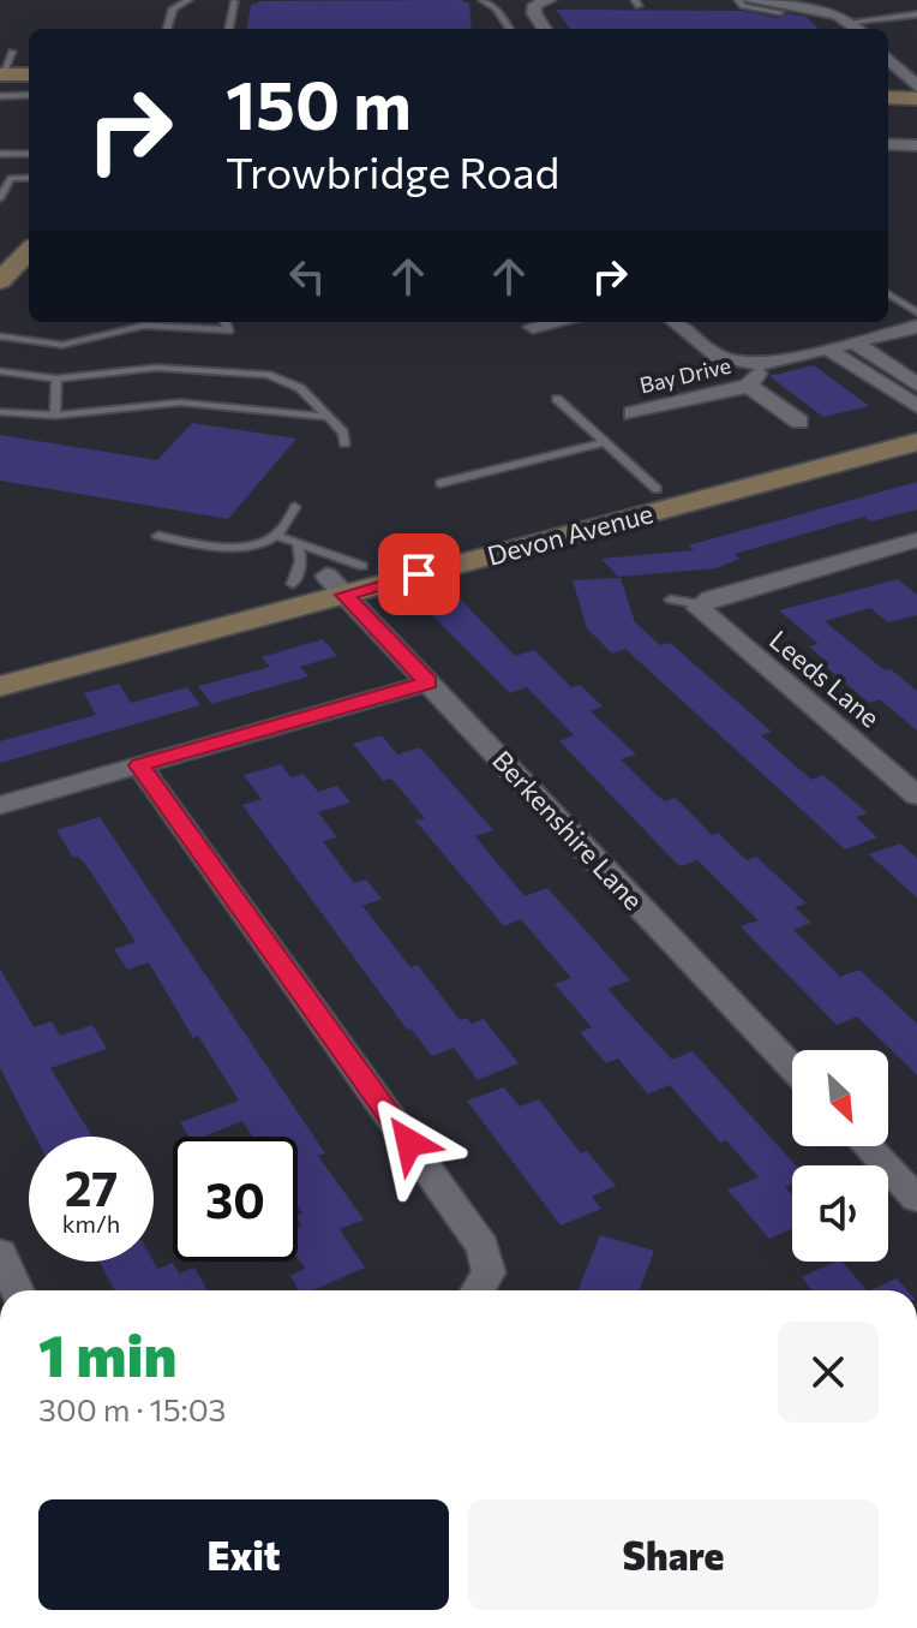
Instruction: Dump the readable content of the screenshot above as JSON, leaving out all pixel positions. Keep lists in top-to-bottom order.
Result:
{
  "streets": {
    "main road": ["Devon Avenue"],
    "street": ["Bay Drive", "Leeds Lane", "Berkenshire Lane"]
  },
  "crossings": [
    ["Devon Avenue", "Berkenshire Lane"]
  ],
  "north": "bottom right",
  "page": {
    "turn": ["150 m", "Trowbridge Road"],
    "speed": "27 km/h",
    "limit": "30",
    "heading": ["1 min", "300 m · 15:03"],
    "buttons": ["Exit", "Share"]
  }
}
